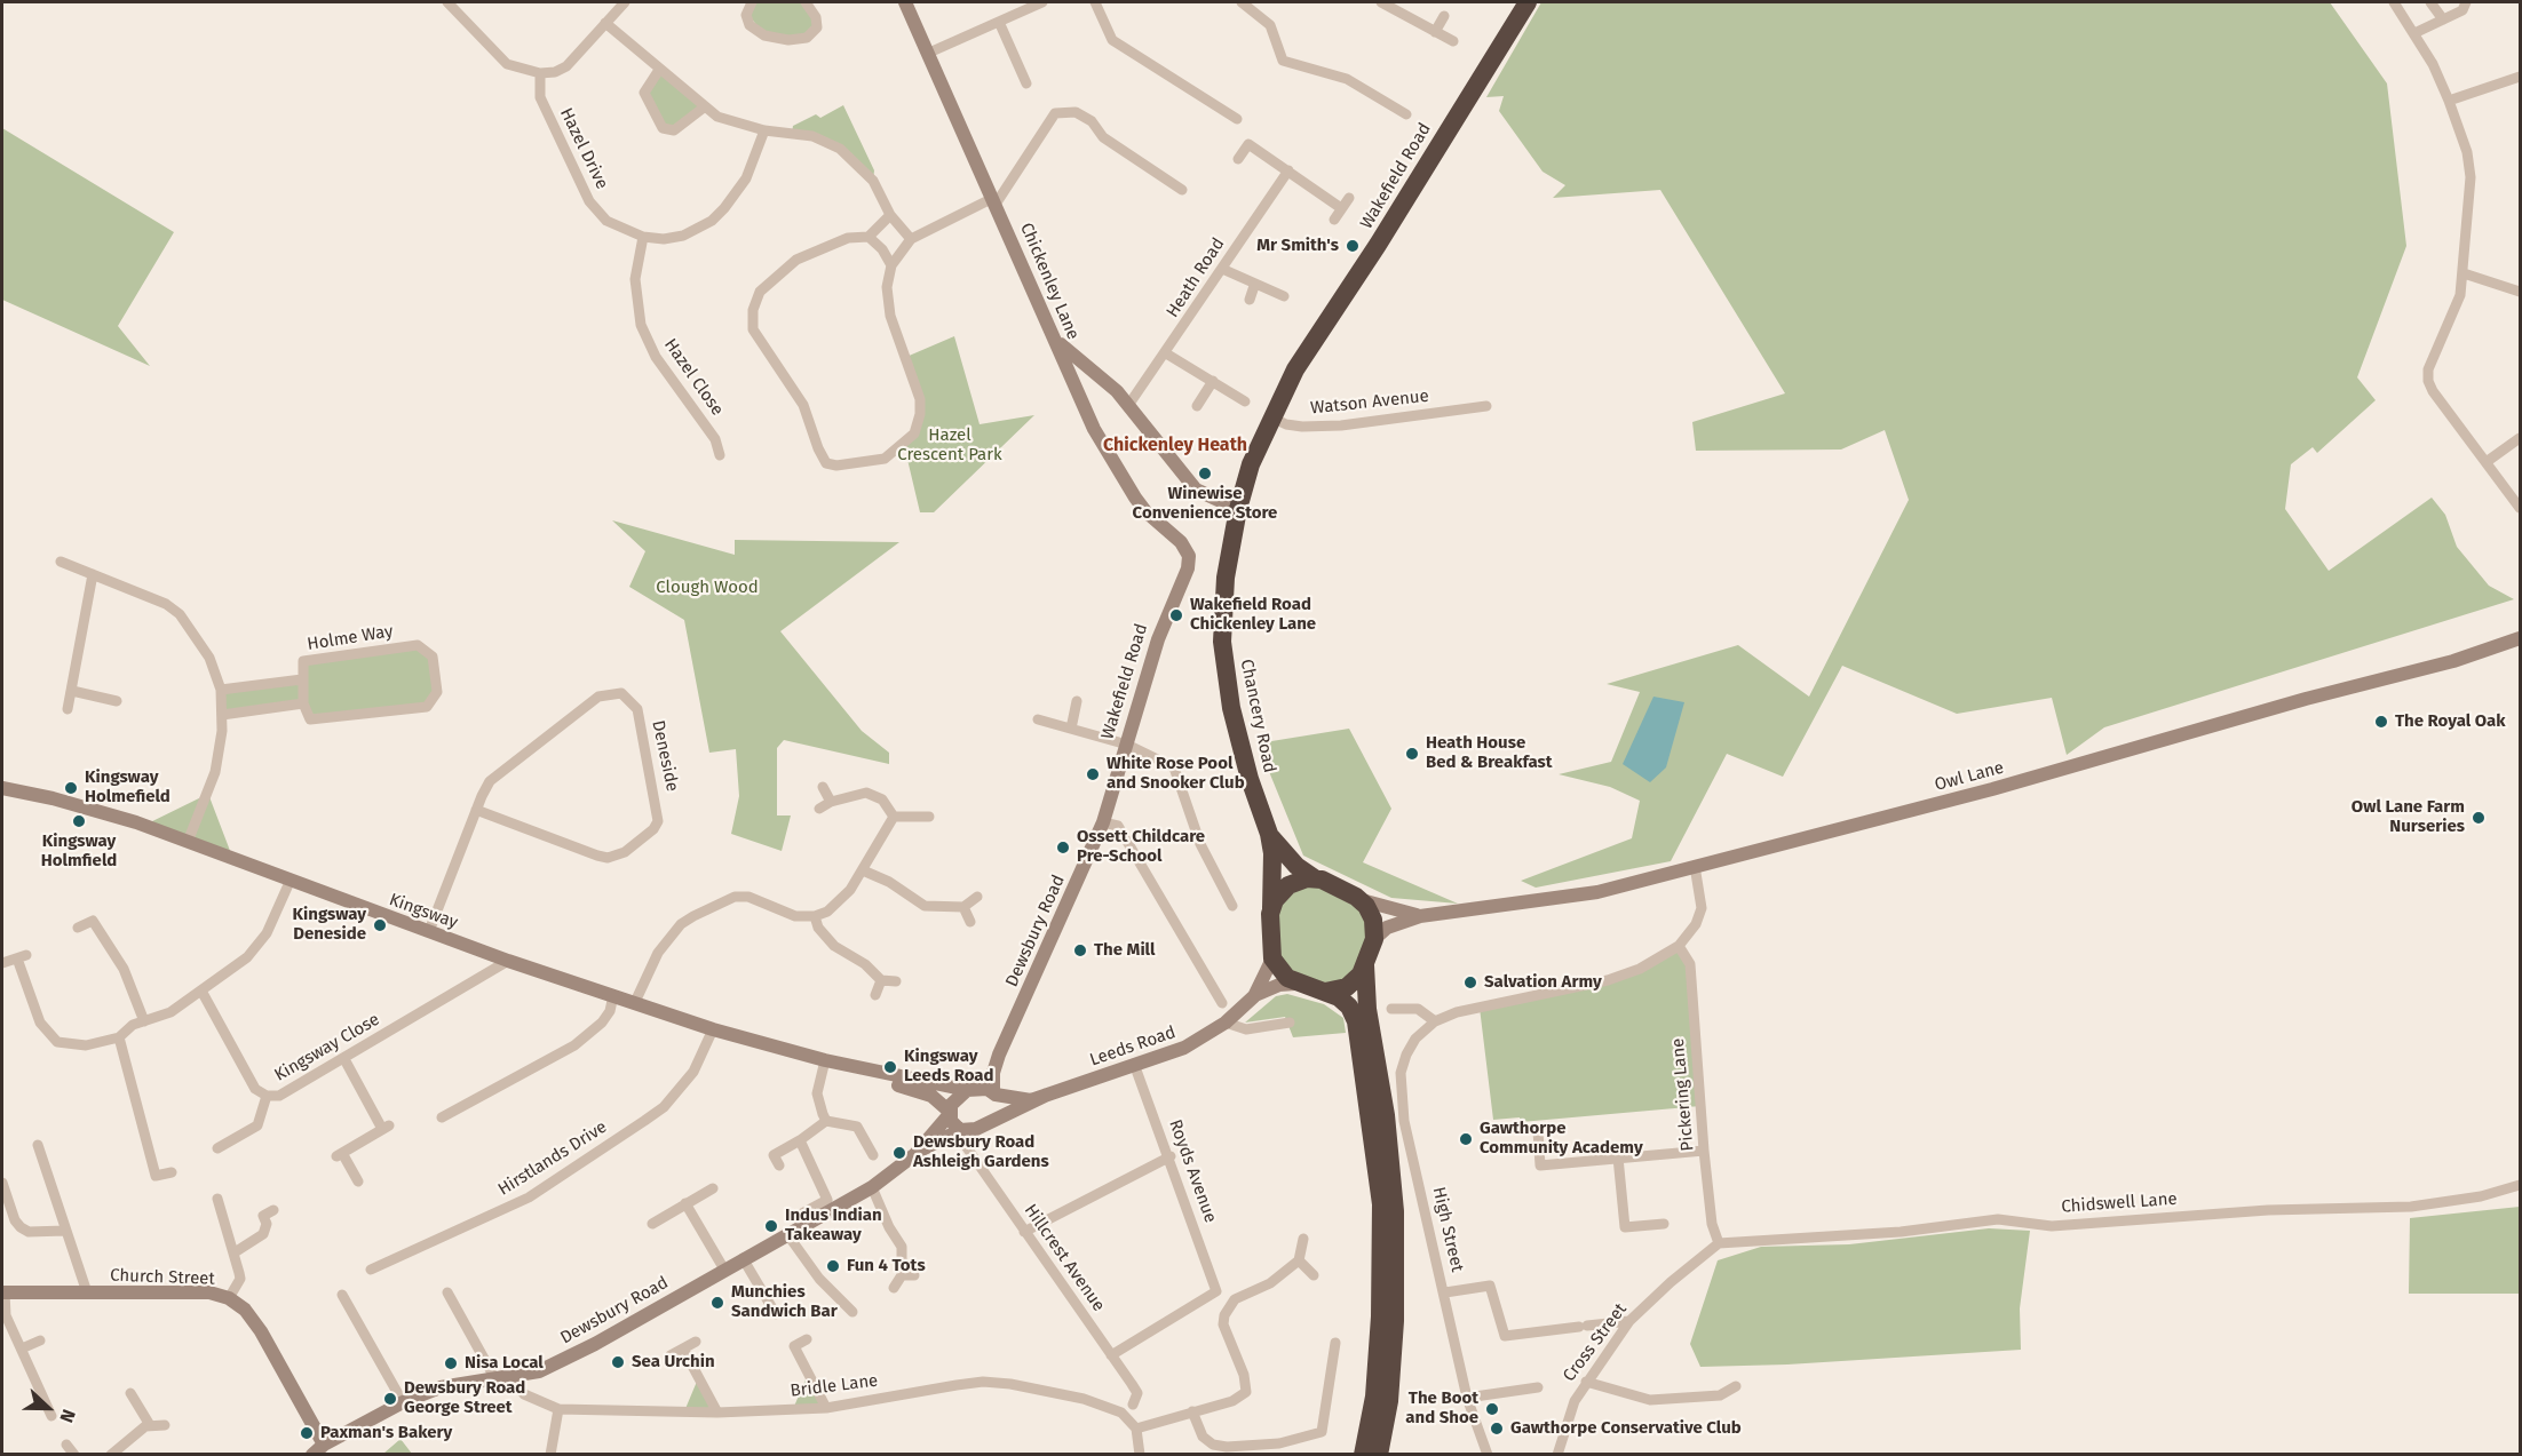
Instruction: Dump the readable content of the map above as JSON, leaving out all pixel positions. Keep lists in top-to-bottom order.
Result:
{
  "streets": {
    "highway": ["Wakefield Road", "Chancery Road"],
    "main road": [
      "Chickenley Lane",
      "Owl Lane",
      "Kingsway",
      "Dewsbury Road",
      "Leeds Road",
      "Church Street"
    ],
    "street": [
      "Hazel Drive",
      "Heath Road",
      "Hazel Close",
      "Watson Avenue",
      "Holme Way",
      "Deneside",
      "Kingsway Close",
      "Pickering Lane",
      "Hirstlands Drive",
      "Royds Avenue",
      "Chidswell Lane",
      "High Street",
      "Hillcrest Avenue",
      "Cross Street",
      "Bridle Lane"
    ]
  },
  "crossings": [
    ["Hazel Drive", "Hazel Close"],
    ["Wakefield Road", "Chickenley Lane"],
    ["Wakefield Road", "Chancery Road"],
    ["Wakefield Road", "Dewsbury Road"],
    ["Watson Avenue", "Chancery Road"],
    ["Chancery Road", "Owl Lane"],
    ["Chancery Road", "Leeds Road"],
    ["Deneside", "Kingsway"],
    ["Owl Lane", "Leeds Road"],
    ["Kingsway", "Dewsbury Road"],
    ["Kingsway", "Leeds Road"],
    ["Kingsway", "Kingsway Close"],
    ["Kingsway", "Hirstlands Drive"],
    ["Kingsway", "Hillcrest Avenue"],
    ["Dewsbury Road", "Leeds Road"],
    ["Dewsbury Road", "Hillcrest Avenue"],
    ["Dewsbury Road", "Church Street"],
    ["Dewsbury Road", "Bridle Lane"],
    ["Leeds Road", "Royds Avenue"],
    ["Leeds Road", "Hillcrest Avenue"],
    ["Pickering Lane", "Chidswell Lane"],
    ["Pickering Lane", "Cross Street"],
    ["Royds Avenue", "Hillcrest Avenue"],
    ["Chidswell Lane", "Cross Street"]
  ],
  "districts": ["Chickenley Heath"],
  "parks": ["Hazel Crescent Park", "Clough Wood"],
  "places": [
    "Mr Smith's",
    "Winewise Convenience Store",
    "Wakefield Road Chickenley Lane",
    "The Royal Oak",
    "Heath House Bed & Breakfast",
    "White Rose Pool and Snooker Club",
    "Kingsway Holmefield",
    "Owl Lane Farm Nurseries",
    "Kingsway Holmfield",
    "Ossett Childcare Pre-School",
    "Kingsway Deneside",
    "The Mill",
    "Salvation Army",
    "Kingsway Leeds Road",
    "Gawthorpe Community Academy",
    "Dewsbury Road Ashleigh Gardens",
    "Indus Indian Takeaway",
    "Fun 4 Tots",
    "Munchies Sandwich Bar",
    "Sea Urchin",
    "Nisa Local",
    "Dewsbury Road George Street",
    "The Boot and Shoe",
    "Gawthorpe Conservative Club",
    "Paxman's Bakery"
  ],
  "north": "right"
}
